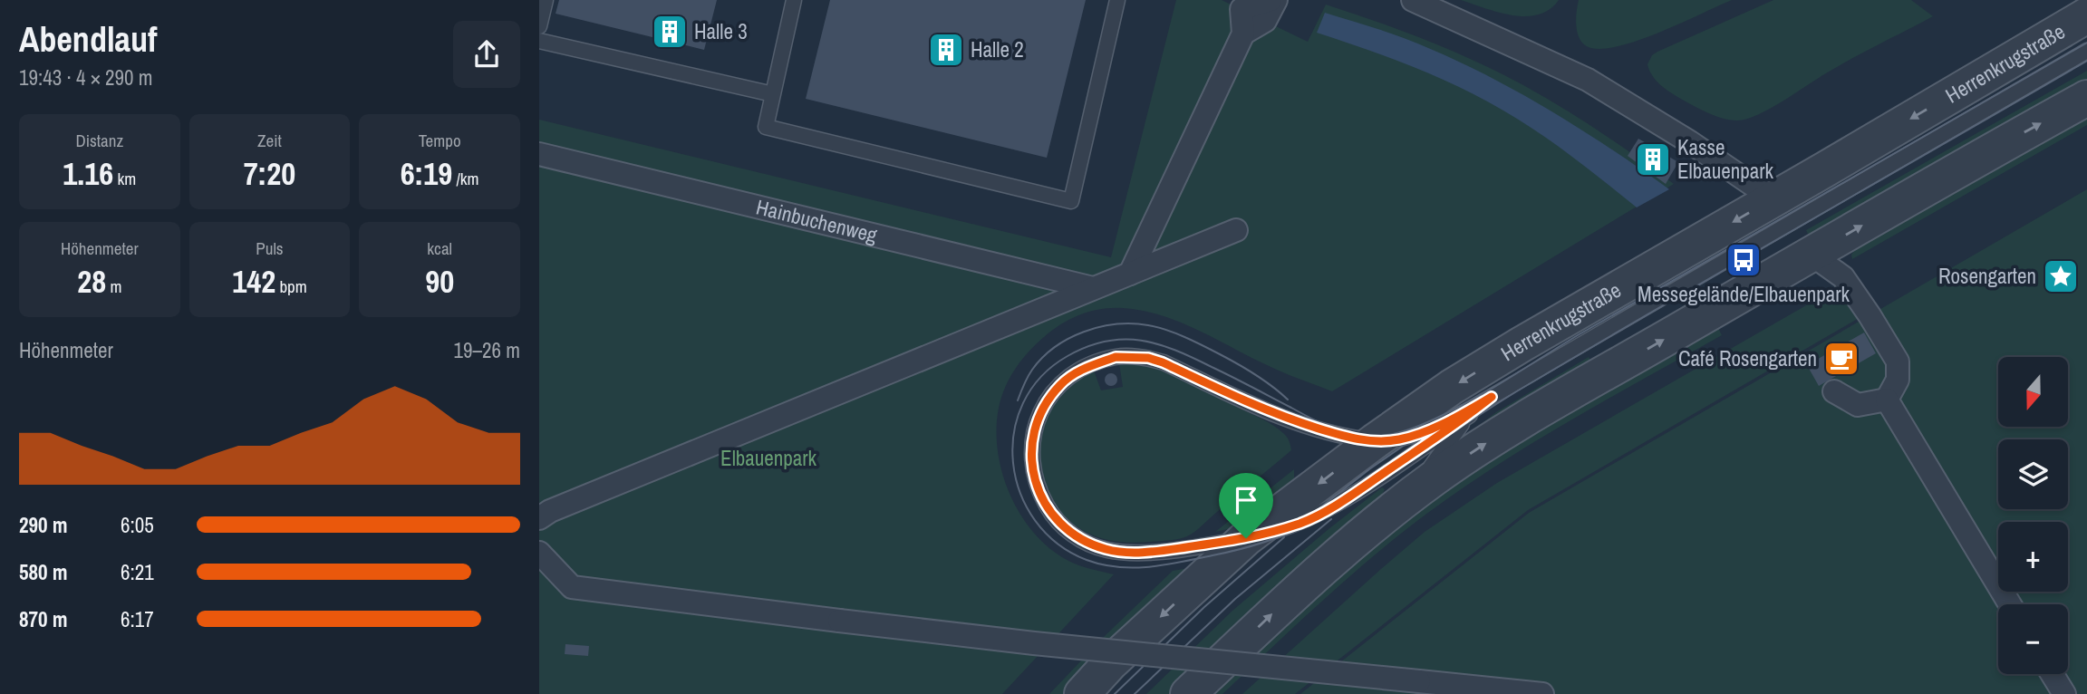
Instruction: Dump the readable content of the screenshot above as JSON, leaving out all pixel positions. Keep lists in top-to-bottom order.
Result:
{
  "streets": {
    "street": ["Herrenkrugstraße", "Hainbuchenweg"]
  },
  "parks": ["Elbauenpark"],
  "places": {
    "building": ["Halle 3", "Halle 2", "Kasse Elbauenpark"],
    "bus stop": ["Messegelände/Elbauenpark"],
    "place": ["Rosengarten"],
    "cafe": ["Café Rosengarten"]
  },
  "north": "bottom",
  "page": {
    "heading": ["Abendlauf", "19:43 · 4 × 290 m"],
    "stats": [
      ["Distanz", "1.16 km"],
      ["Zeit", "7:20"],
      ["Tempo", "6:19 /km"],
      ["Höhenmeter", "28 m"],
      ["Puls", "142 bpm"],
      ["kcal", "90"]
    ],
    "chart": ["Höhenmeter", "19–26 m"],
    "map_buttons": ["+", "−"],
    "list": [
      {
        "name": "290 m",
        "note": "6:05"
      },
      {
        "name": "580 m",
        "note": "6:21"
      },
      {
        "name": "870 m",
        "note": "6:17"
      }
    ]
  }
}
